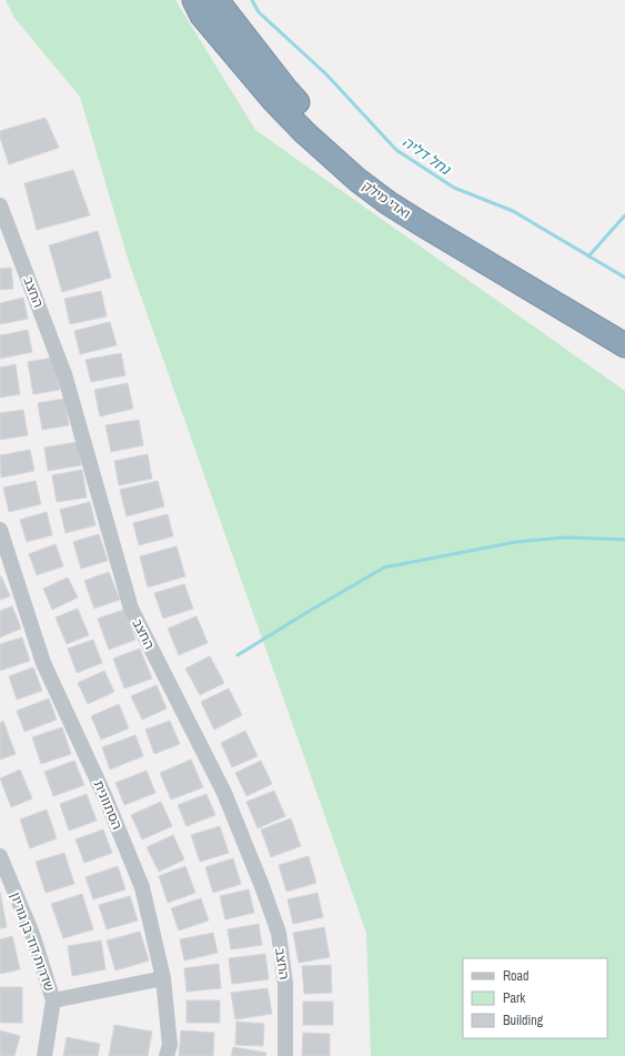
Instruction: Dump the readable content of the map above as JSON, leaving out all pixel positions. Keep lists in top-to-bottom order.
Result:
{
  "streets": {
    "highway": ["ואדי מילק"],
    "street": ["החצב", "הסתוונית", "שדרות דוד בן גוריון"]
  },
  "water": ["נחל דליה"],
  "legend": ["Road", "Park", "Building"]
}
